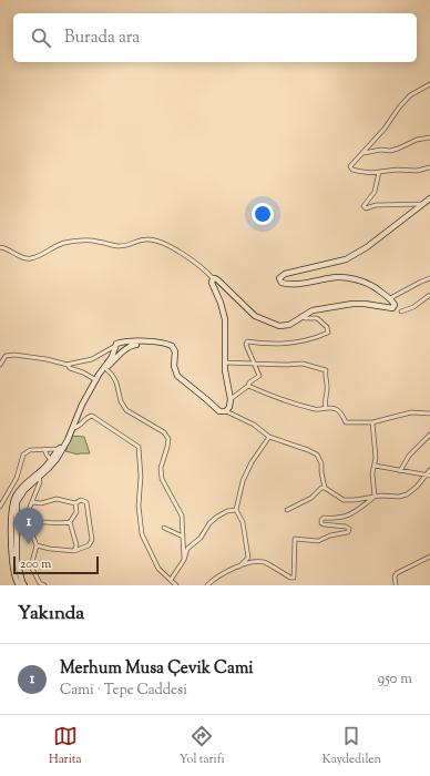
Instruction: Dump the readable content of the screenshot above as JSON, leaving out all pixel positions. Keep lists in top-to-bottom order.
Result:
{
  "scale_bar": "200 m",
  "page": {
    "search": "Burada ara",
    "pins": "1",
    "scale": "200 m",
    "heading": "Yakında",
    "list": [
      {
        "mark": "1",
        "name": "Merhum Musa Çevik Cami",
        "note": "Cami · Tepe Caddesi",
        "value": "950 m"
      }
    ],
    "nav": ["Harita", "Yol tarifi", "Kaydedilen"]
  }
}
